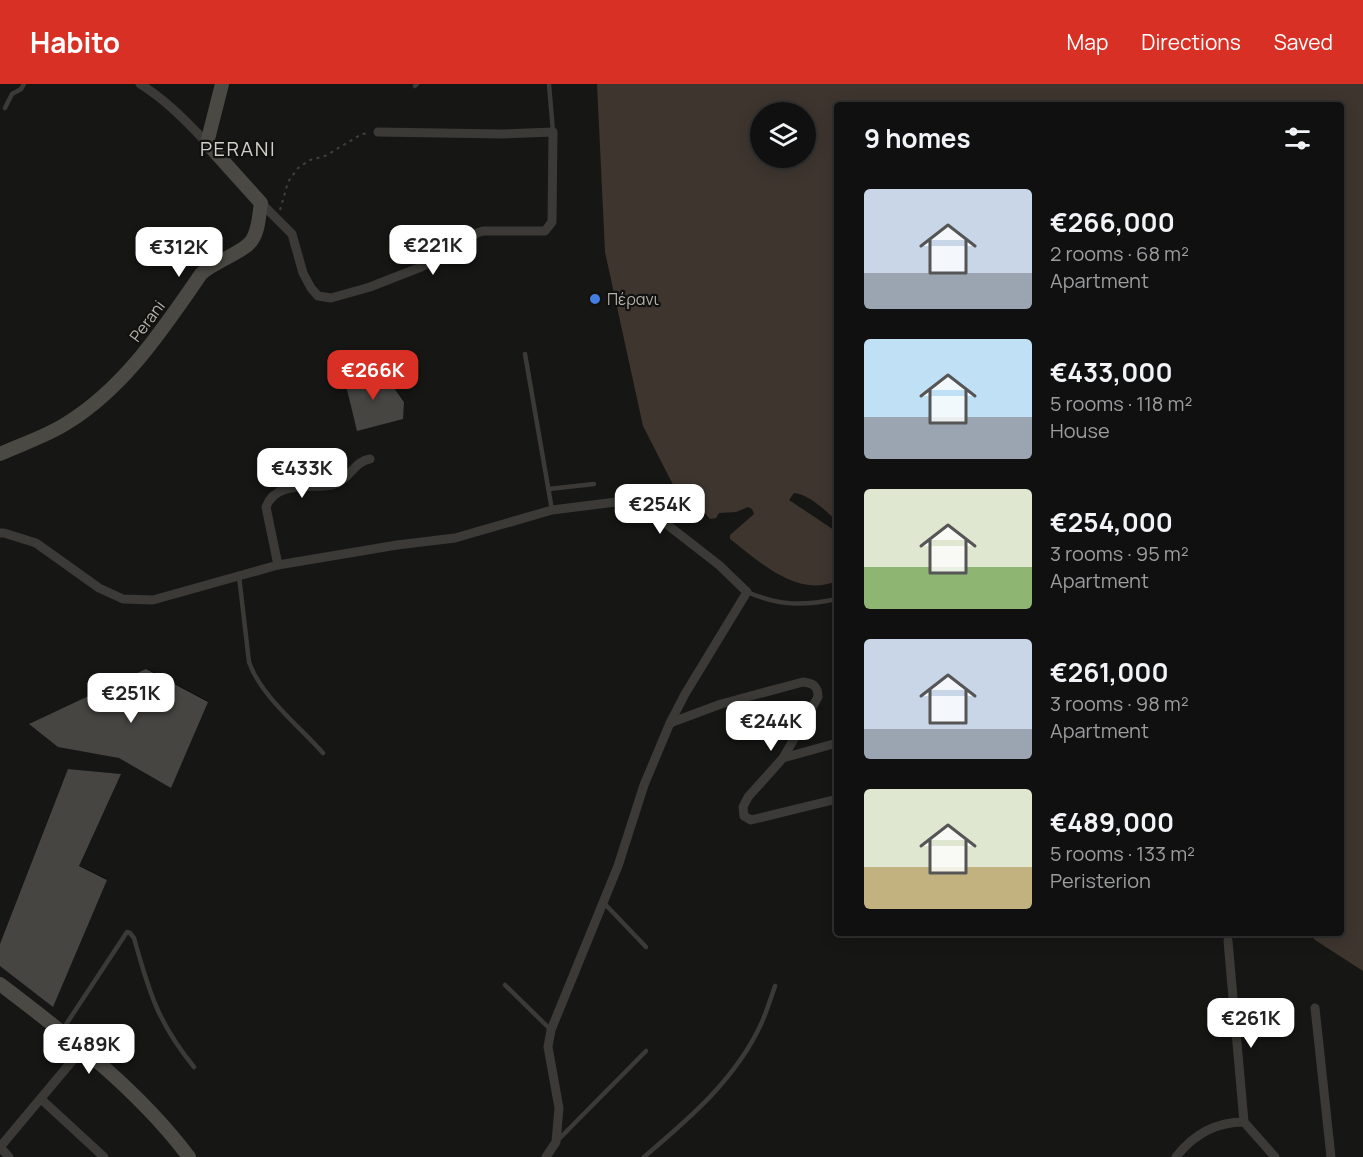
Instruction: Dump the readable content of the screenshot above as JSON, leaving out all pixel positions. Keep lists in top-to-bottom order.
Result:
{
  "streets": {
    "street": ["Perani"]
  },
  "districts": ["PERANI"],
  "places": ["Πέρανι"],
  "page": {
    "header": "Habito",
    "nav": ["Map", "Directions", "Saved"],
    "heading": "9 homes",
    "list": [
      {
        "name": "€266,000",
        "note": "2 rooms · 68 m² · Apartment"
      },
      {
        "name": "€433,000",
        "note": "5 rooms · 118 m² · House"
      },
      {
        "name": "€254,000",
        "note": "3 rooms · 95 m² · Apartment"
      },
      {
        "name": "€261,000",
        "note": "3 rooms · 98 m² · Apartment"
      },
      {
        "name": "€489,000",
        "note": "5 rooms · 133 m² · Peristerion"
      }
    ],
    "price": [
      "€221K",
      "€312K",
      "€266K",
      "€433K",
      "€254K",
      "€251K",
      "€244K",
      "€261K",
      "€489K"
    ]
  }
}
